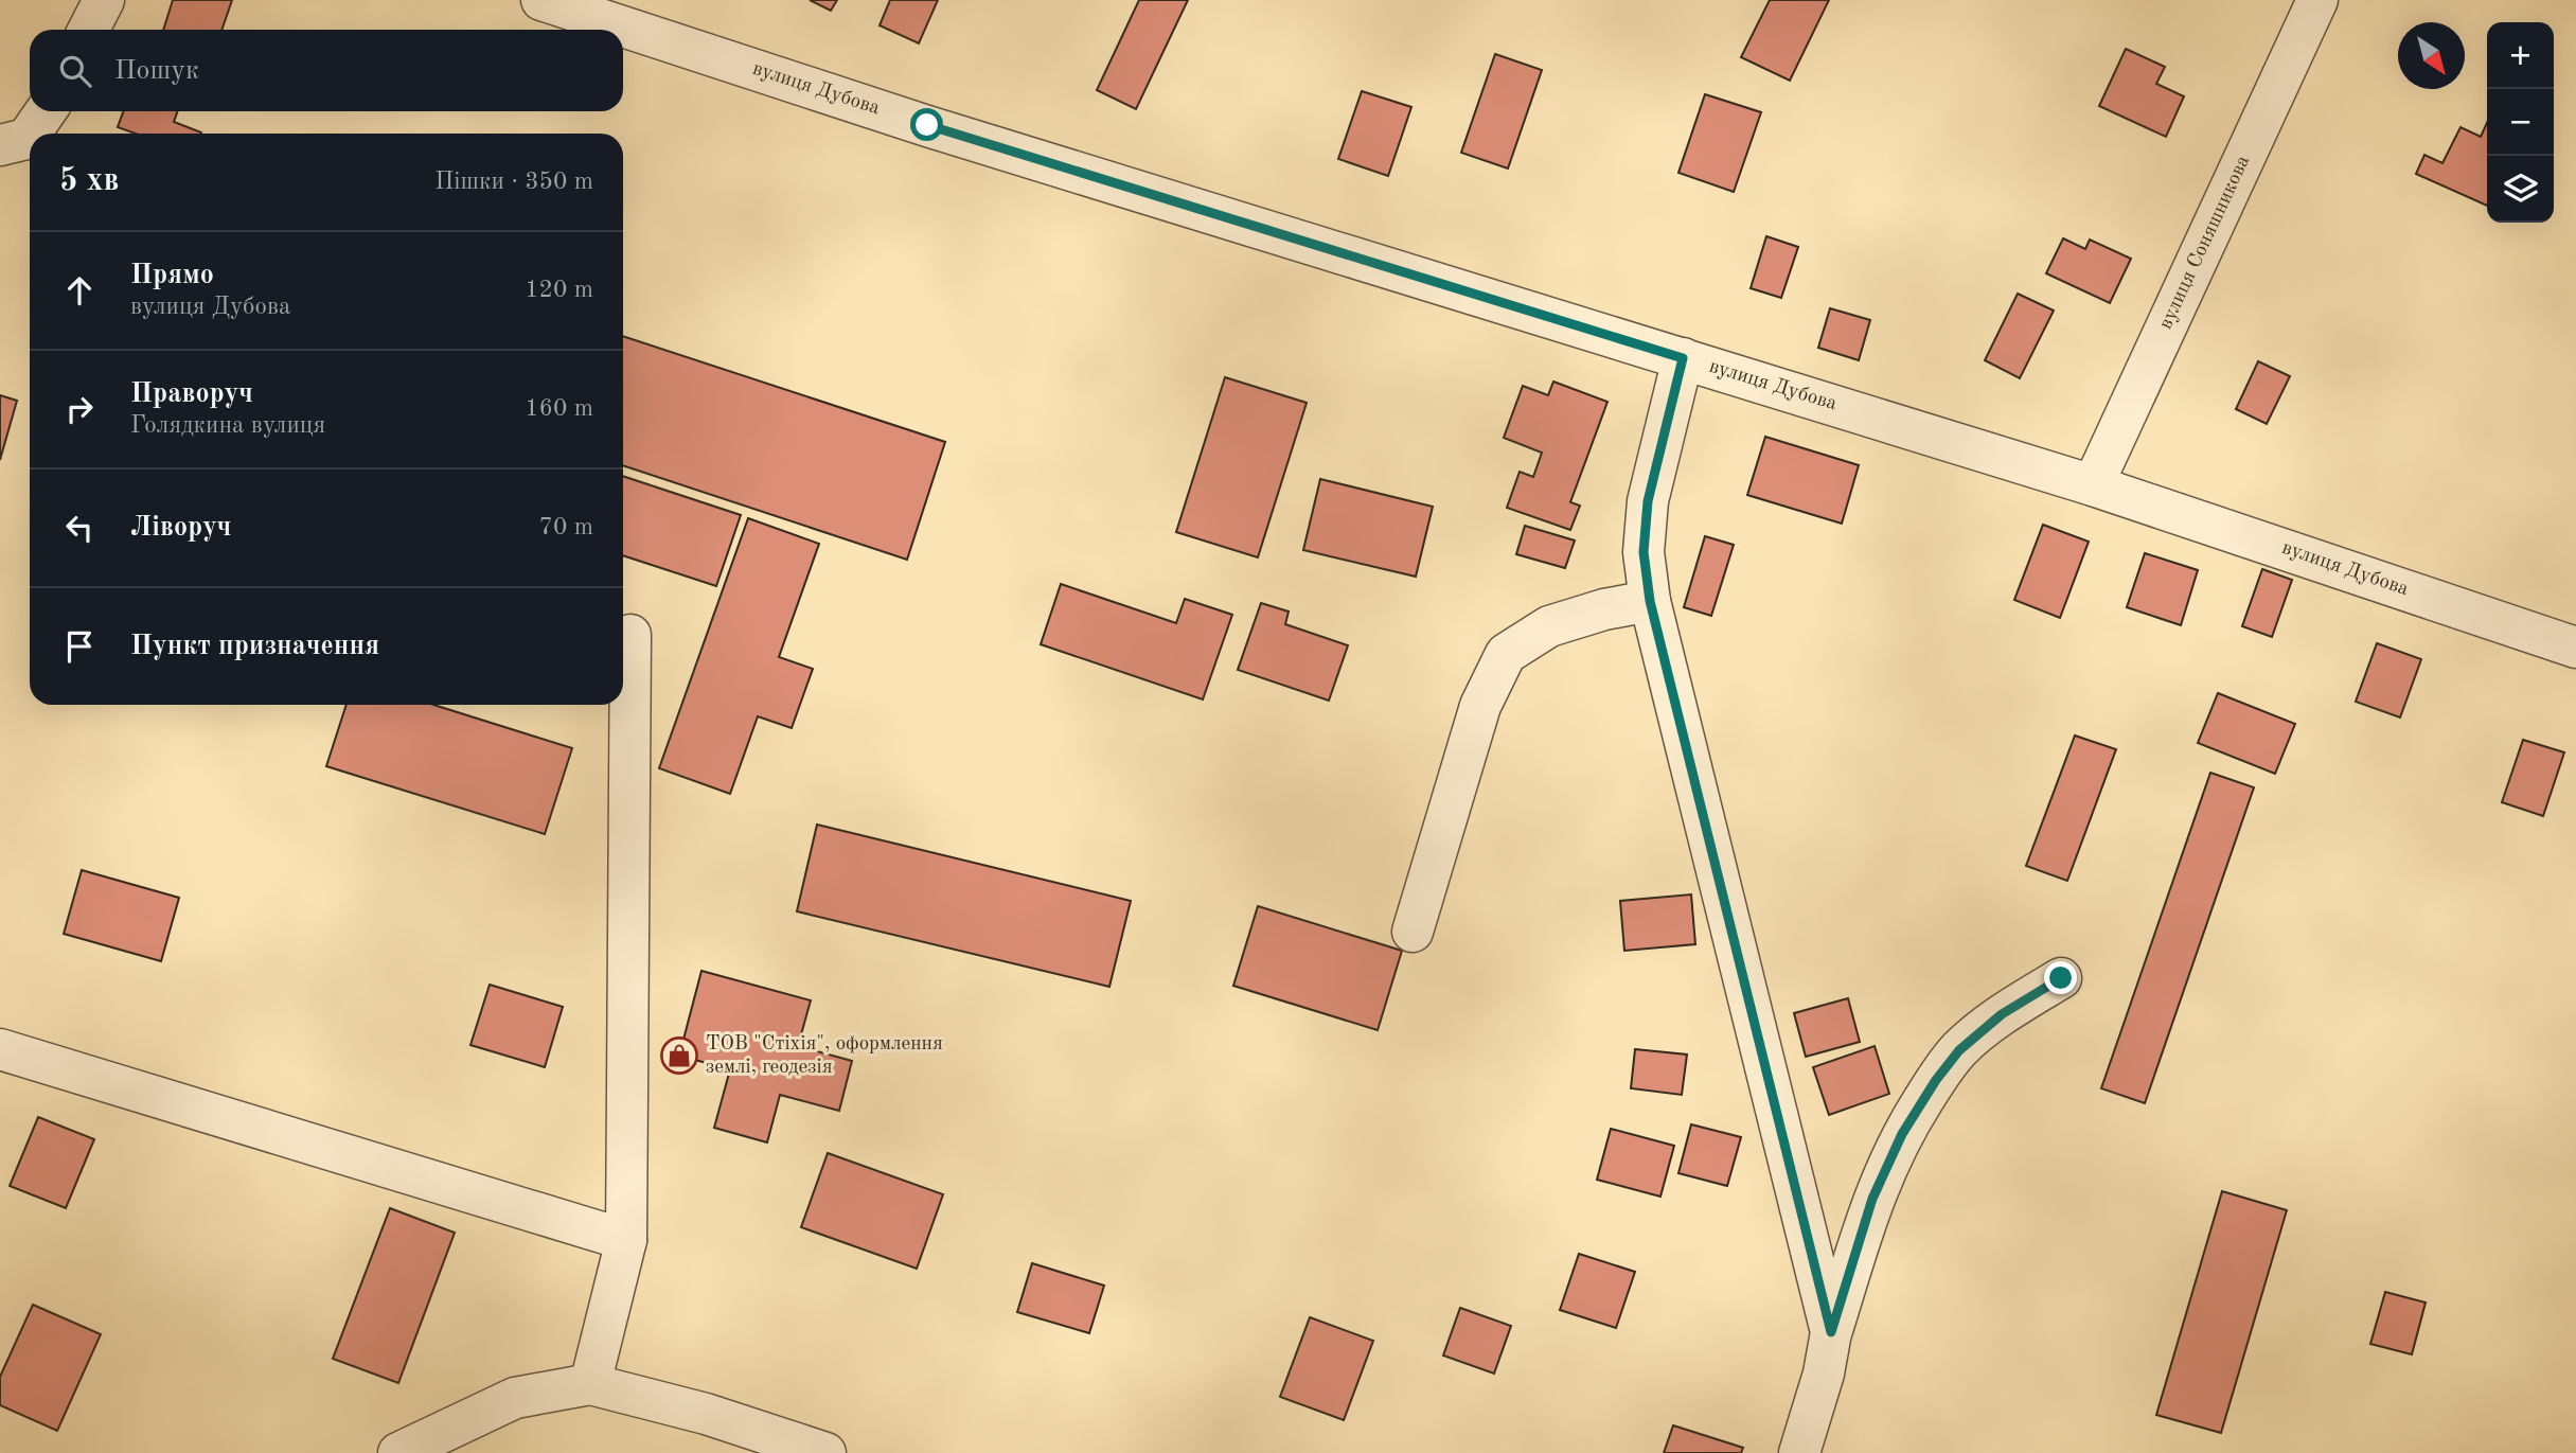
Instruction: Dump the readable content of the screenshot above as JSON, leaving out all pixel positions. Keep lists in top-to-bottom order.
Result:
{
  "streets": {
    "street": ["вулиця Дубова", "вулиця Соняшникова"]
  },
  "crossings": [
    ["вулиця Дубова", "вулиця Соняшникова"]
  ],
  "places": {
    "shop": ["ТОВ \"Стіхія\", оформлення землі, геодезія"]
  },
  "north": "bottom right",
  "page": {
    "map_buttons": ["+", "−"],
    "search": "Пошук",
    "heading": ["5 хв", "Пішки · 350 m"],
    "list": [
      ["Прямо", "вулиця Дубова", "120 m"],
      ["Праворуч", "Голядкина вулиця", "160 m"],
      ["Ліворуч", "70 m"],
      "Пункт призначення"
    ]
  }
}
